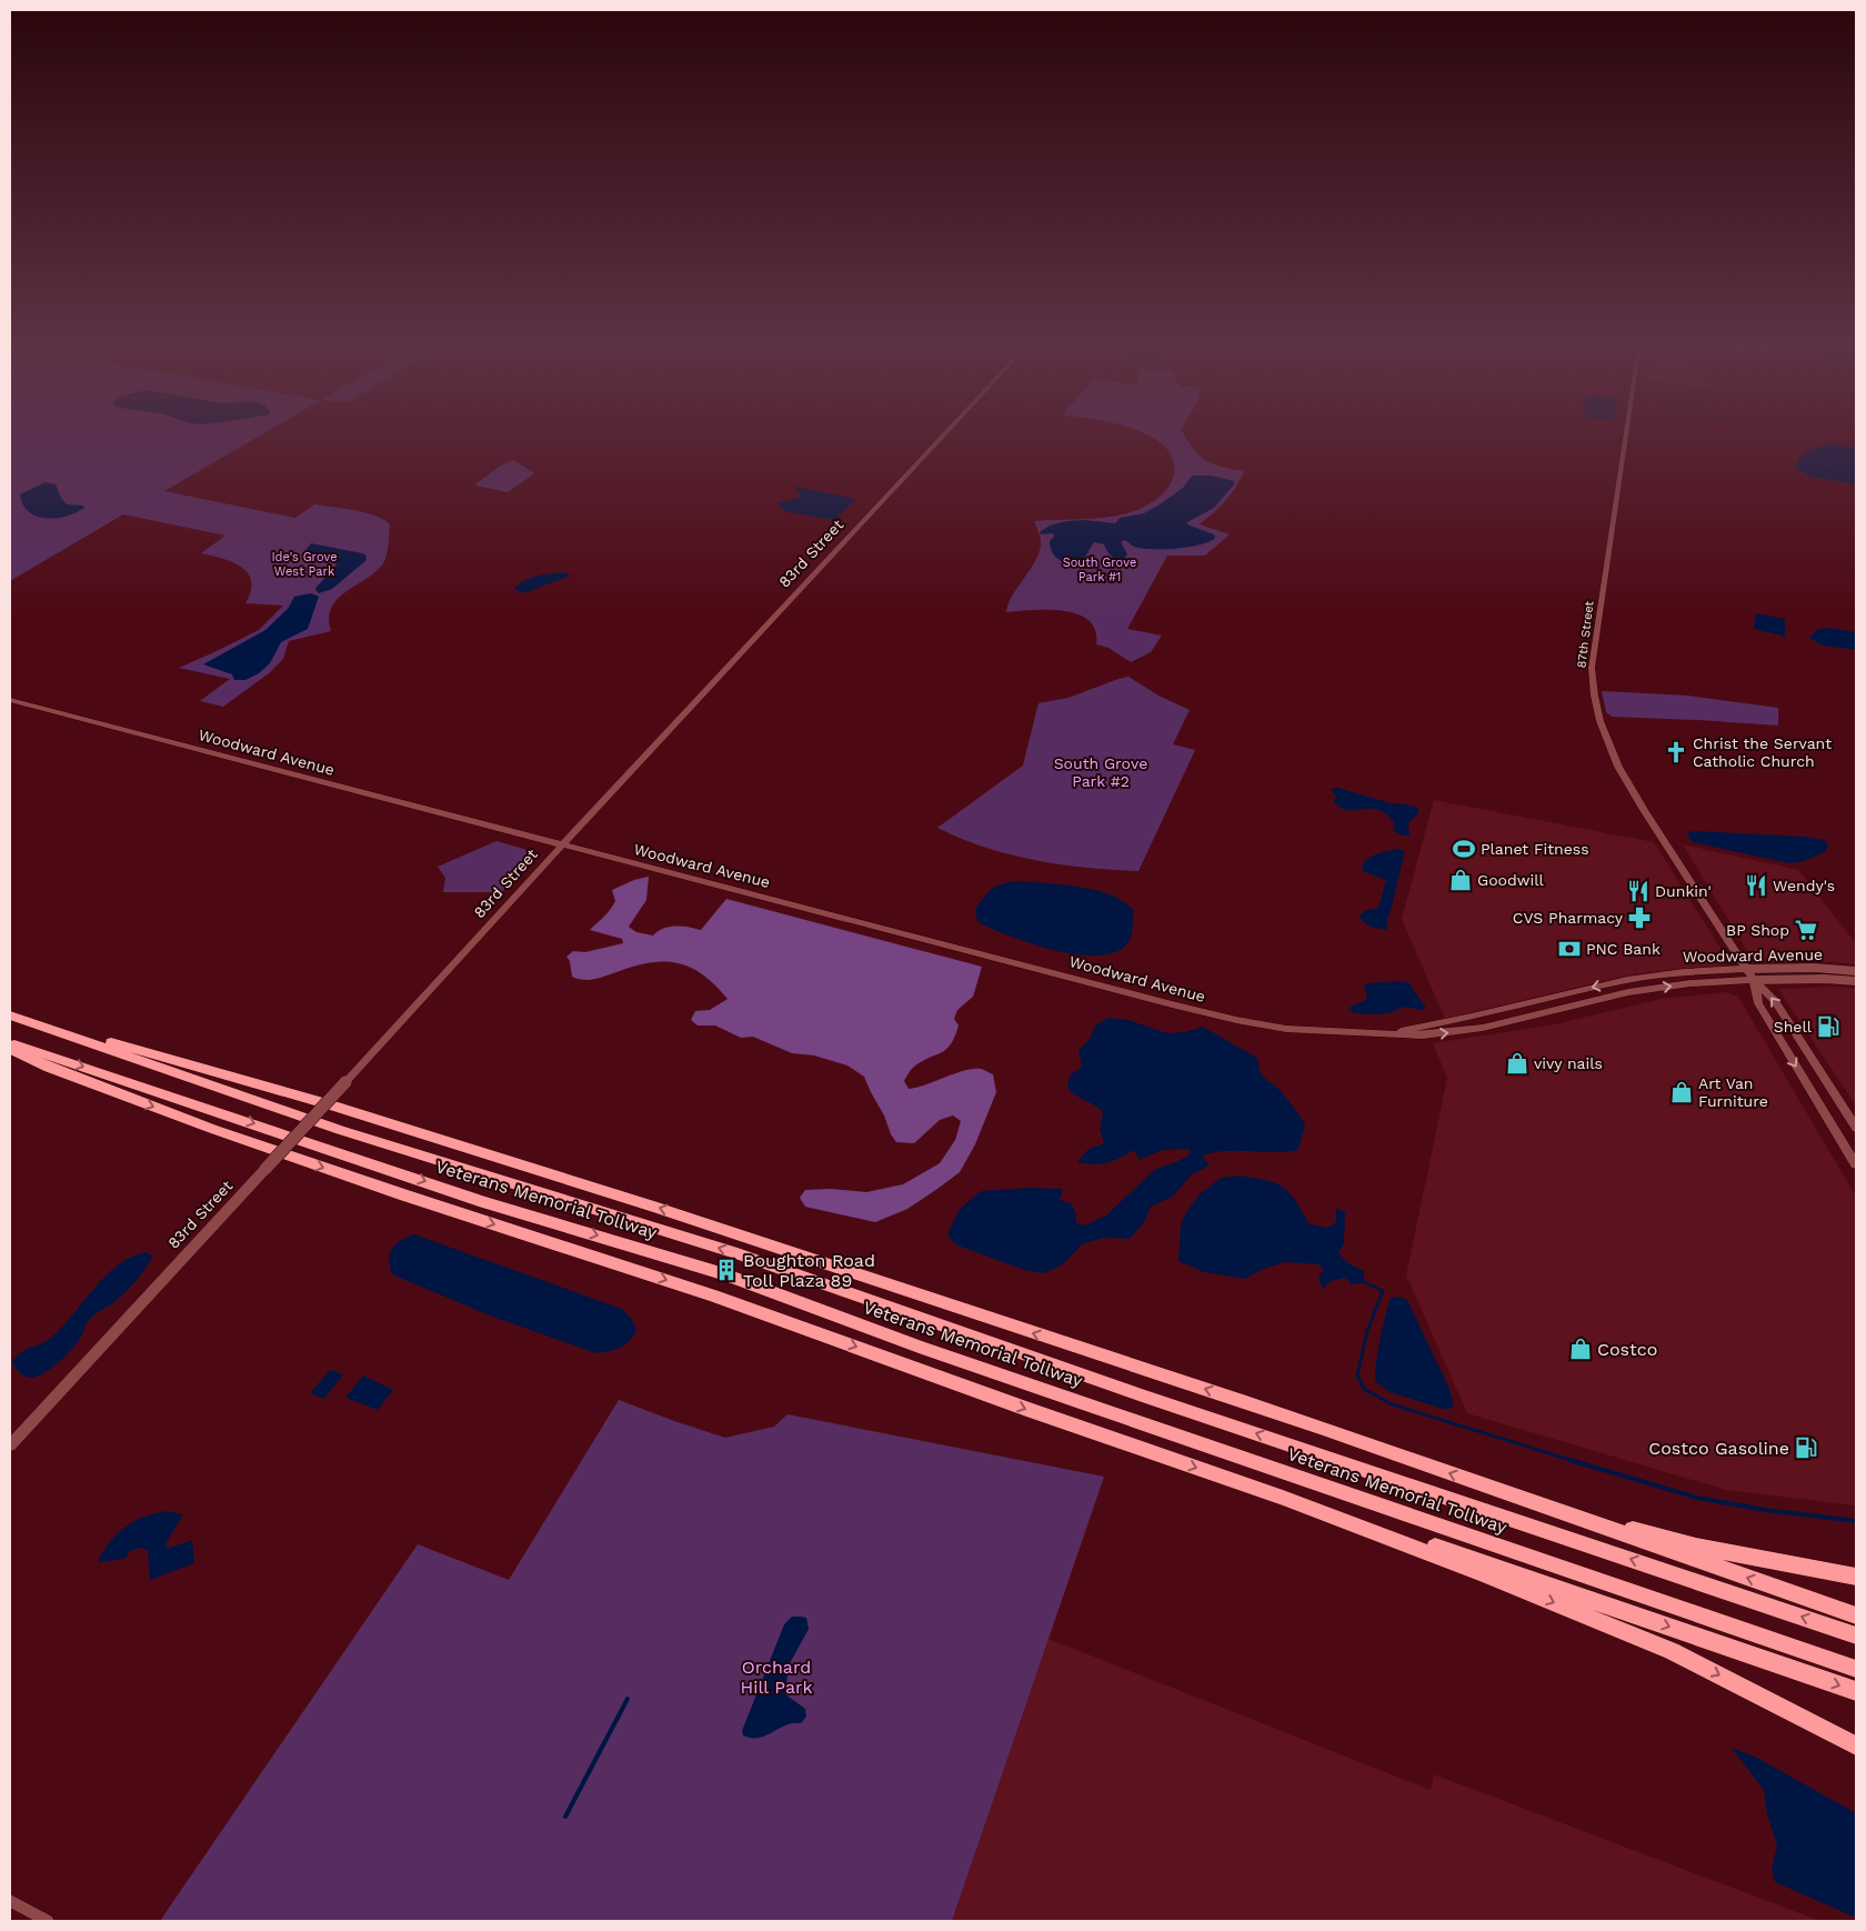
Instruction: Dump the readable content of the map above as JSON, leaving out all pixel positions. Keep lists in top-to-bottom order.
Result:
{
  "streets": {
    "highway": ["Veterans Memorial Tollway"],
    "main road": ["83rd Street", "87th Street", "Woodward Avenue"]
  },
  "crossings": [
    ["83rd Street", "Woodward Avenue"],
    ["87th Street", "Woodward Avenue"]
  ],
  "parks": [
    "Ide's Grove West Park",
    "South Grove Park #1",
    "South Grove Park #2",
    "Orchard Hill Park"
  ],
  "places": {
    "church": ["Christ the Servant Catholic Church"],
    "sports": ["Planet Fitness"],
    "shop": [
      "Goodwill",
      "vivy nails",
      "Art Van Furniture",
      "Costco"
    ],
    "restaurant": ["Wendy's", "Dunkin'"],
    "pharmacy": ["CVS Pharmacy"],
    "supermarket": ["BP Shop"],
    "bank": ["PNC Bank"],
    "fuel station": ["Shell", "Costco Gasoline"],
    "building": ["Boughton Road Toll Plaza 89"]
  }
}
